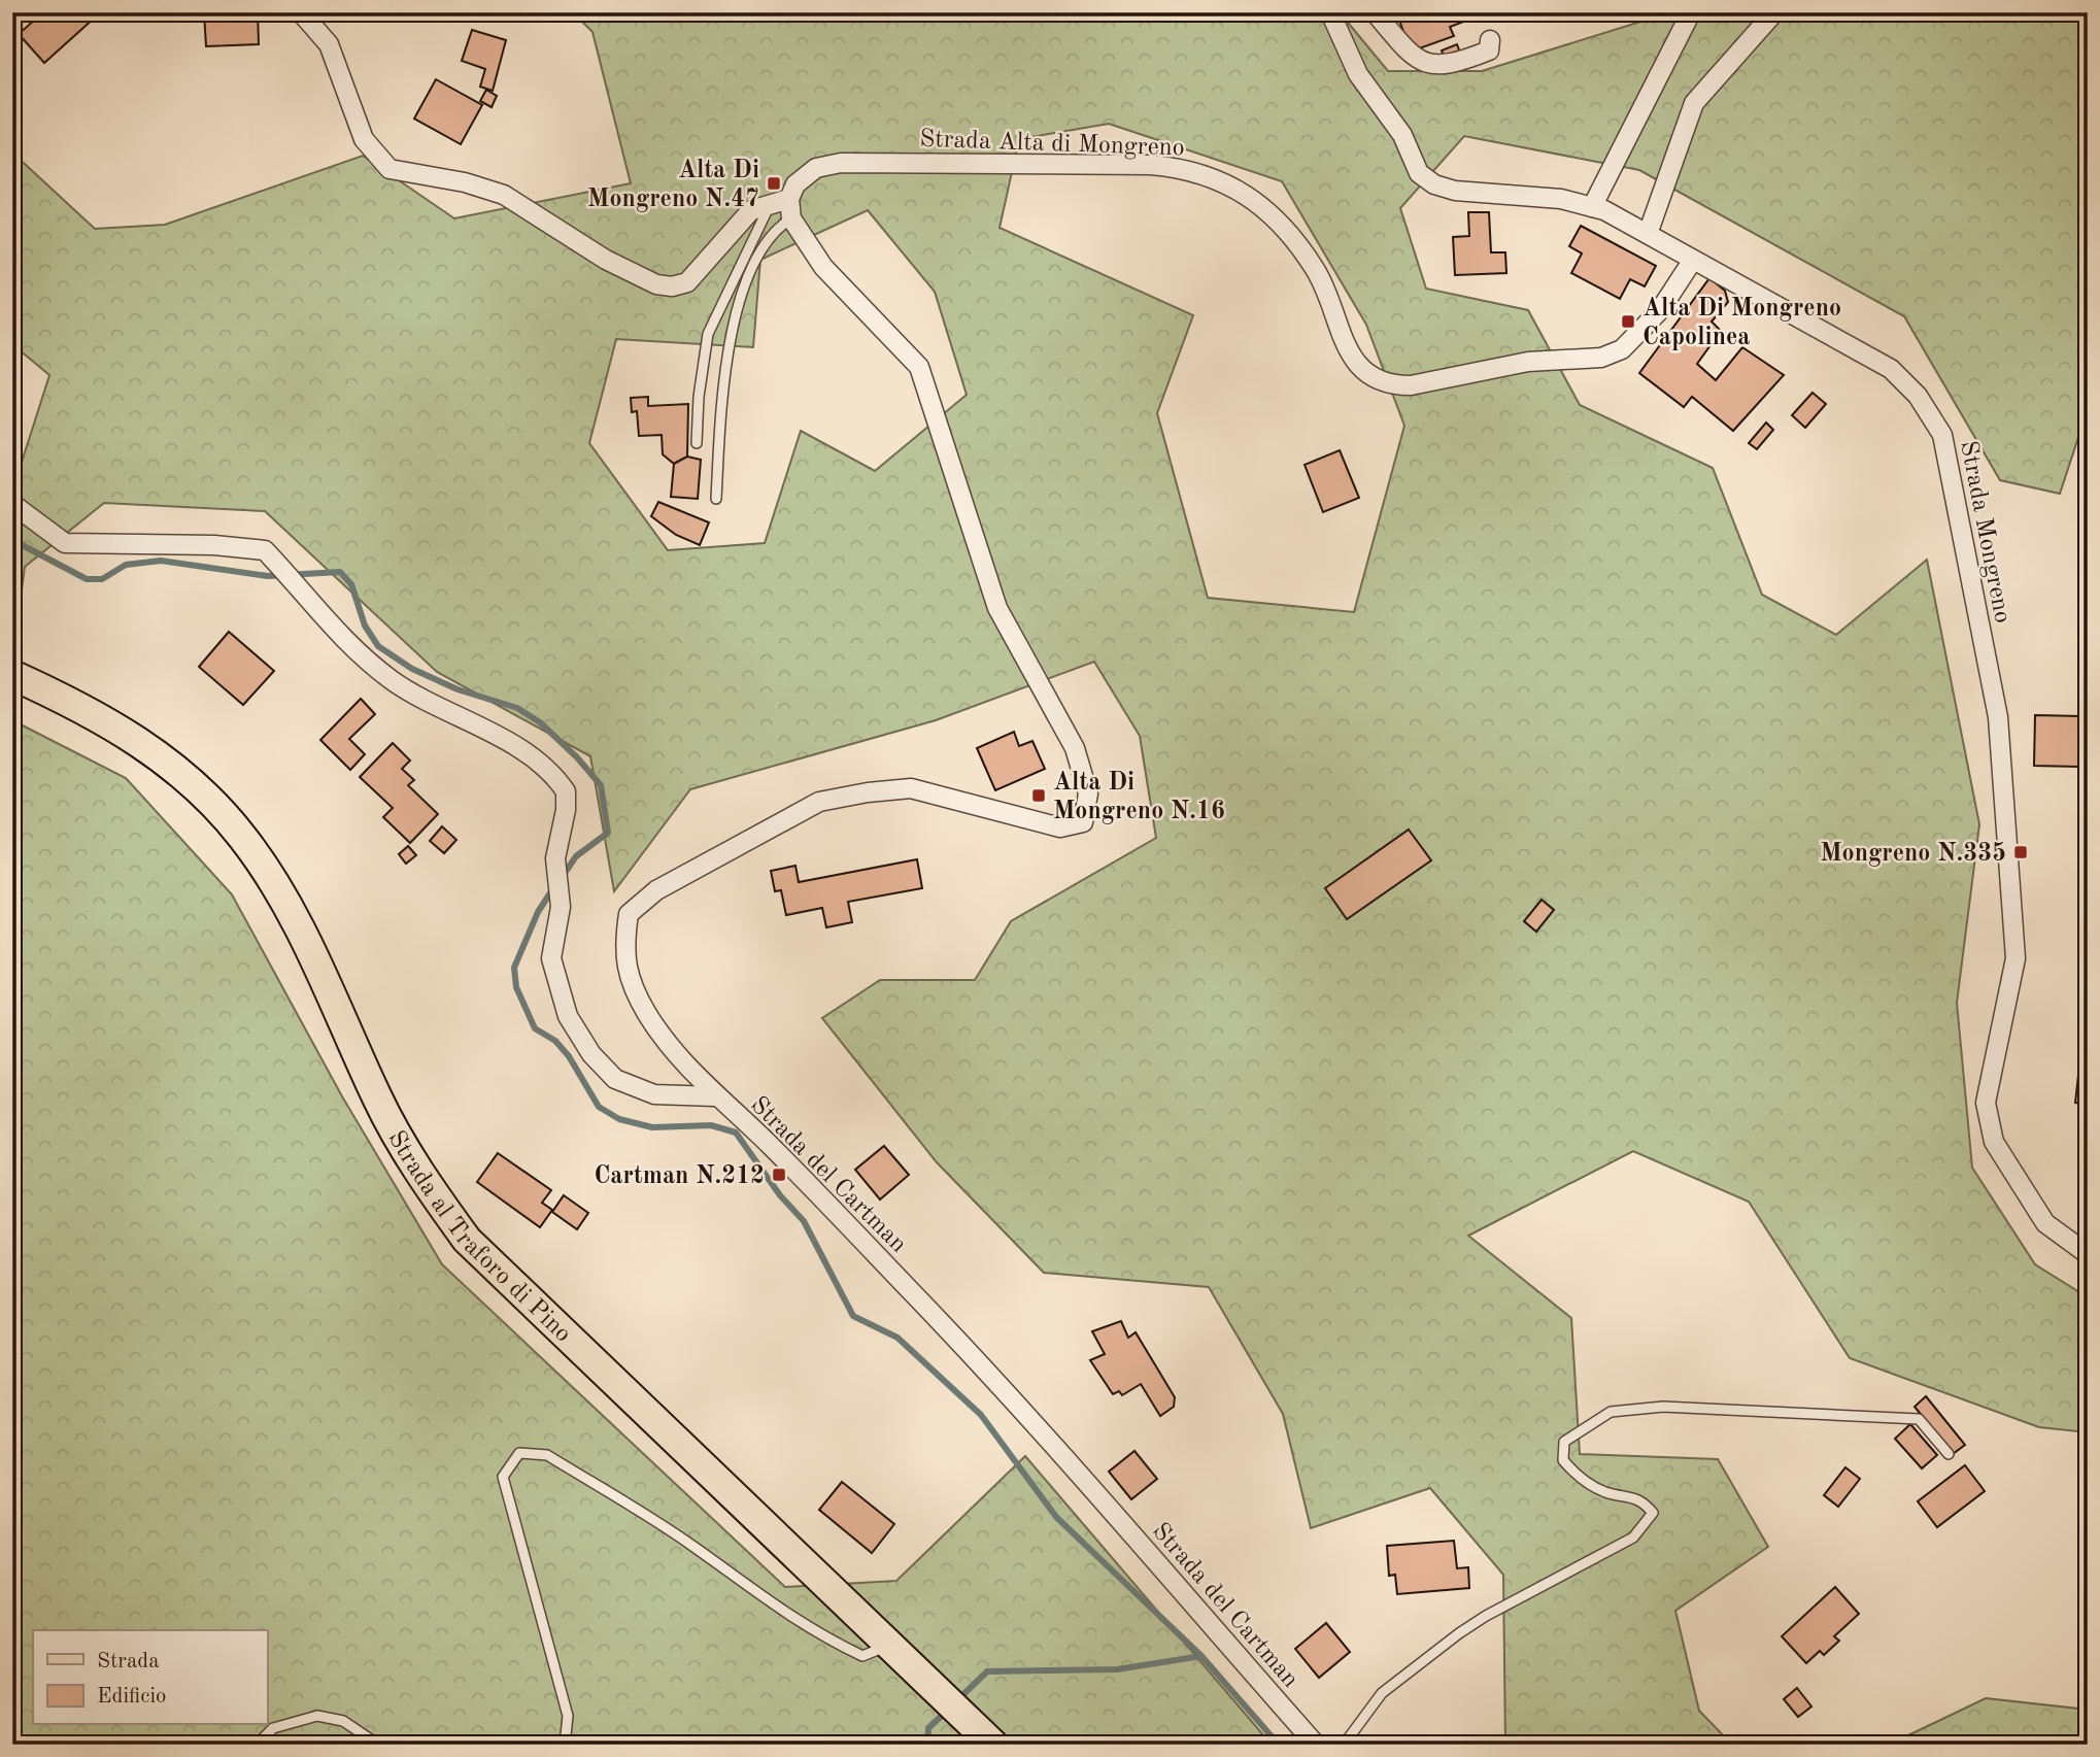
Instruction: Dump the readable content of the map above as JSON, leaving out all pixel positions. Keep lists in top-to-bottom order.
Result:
{
  "streets": {
    "main road": ["Strada al Traforo di Pino"],
    "street": ["Strada Alta di Mongreno", "Strada Mongreno", "Strada del Cartman"]
  },
  "crossings": [
    ["Strada Alta di Mongreno", "Strada Mongreno"]
  ],
  "places": {
    "transit": [
      "Alta Di Mongreno N.47",
      "Alta Di Mongreno Capolinea",
      "Alta Di Mongreno N.16",
      "Mongreno N.335",
      "Cartman N.212"
    ]
  },
  "legend": ["Strada", "Edificio"]
}
